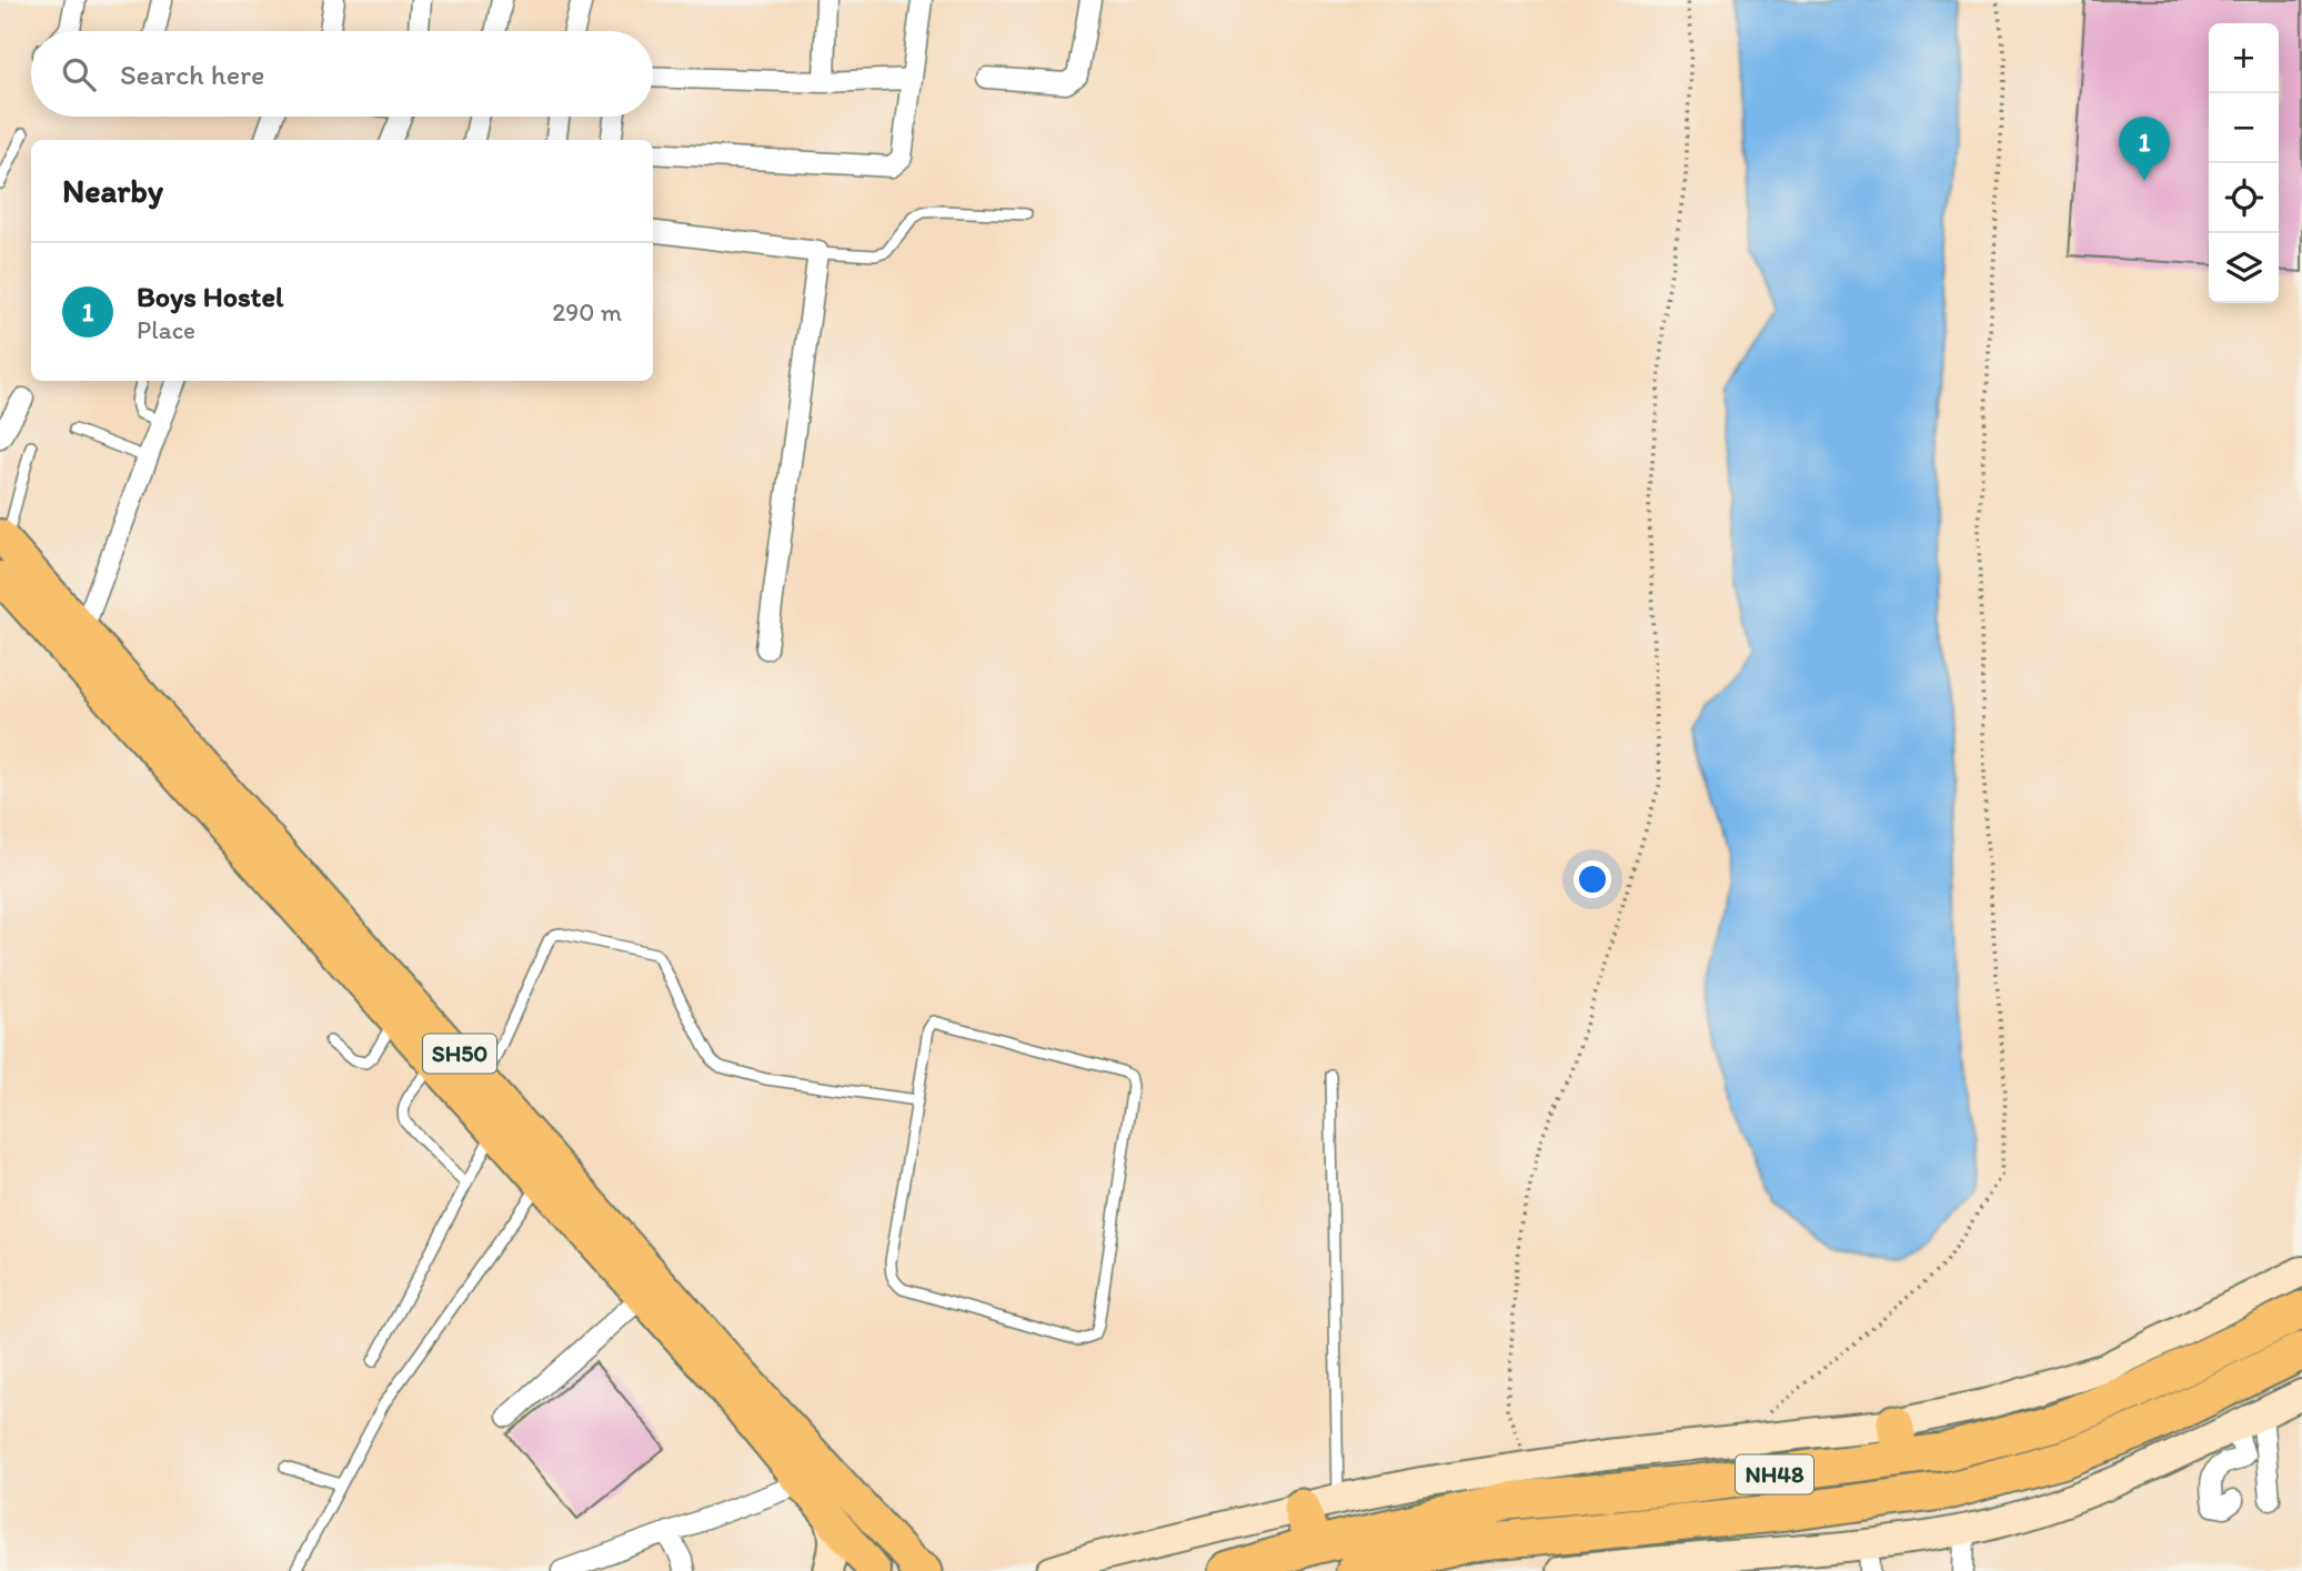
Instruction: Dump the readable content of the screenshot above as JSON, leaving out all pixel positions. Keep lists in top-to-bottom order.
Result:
{
  "streets": {
    "highway": ["NH48"],
    "main road": ["SH50"]
  },
  "page": {
    "map_buttons": ["+", "−"],
    "search": "Search here",
    "pins": "1",
    "heading": "Nearby",
    "list": [
      {
        "mark": "1",
        "name": "Boys Hostel",
        "note": "Place",
        "value": "290 m"
      }
    ]
  }
}
